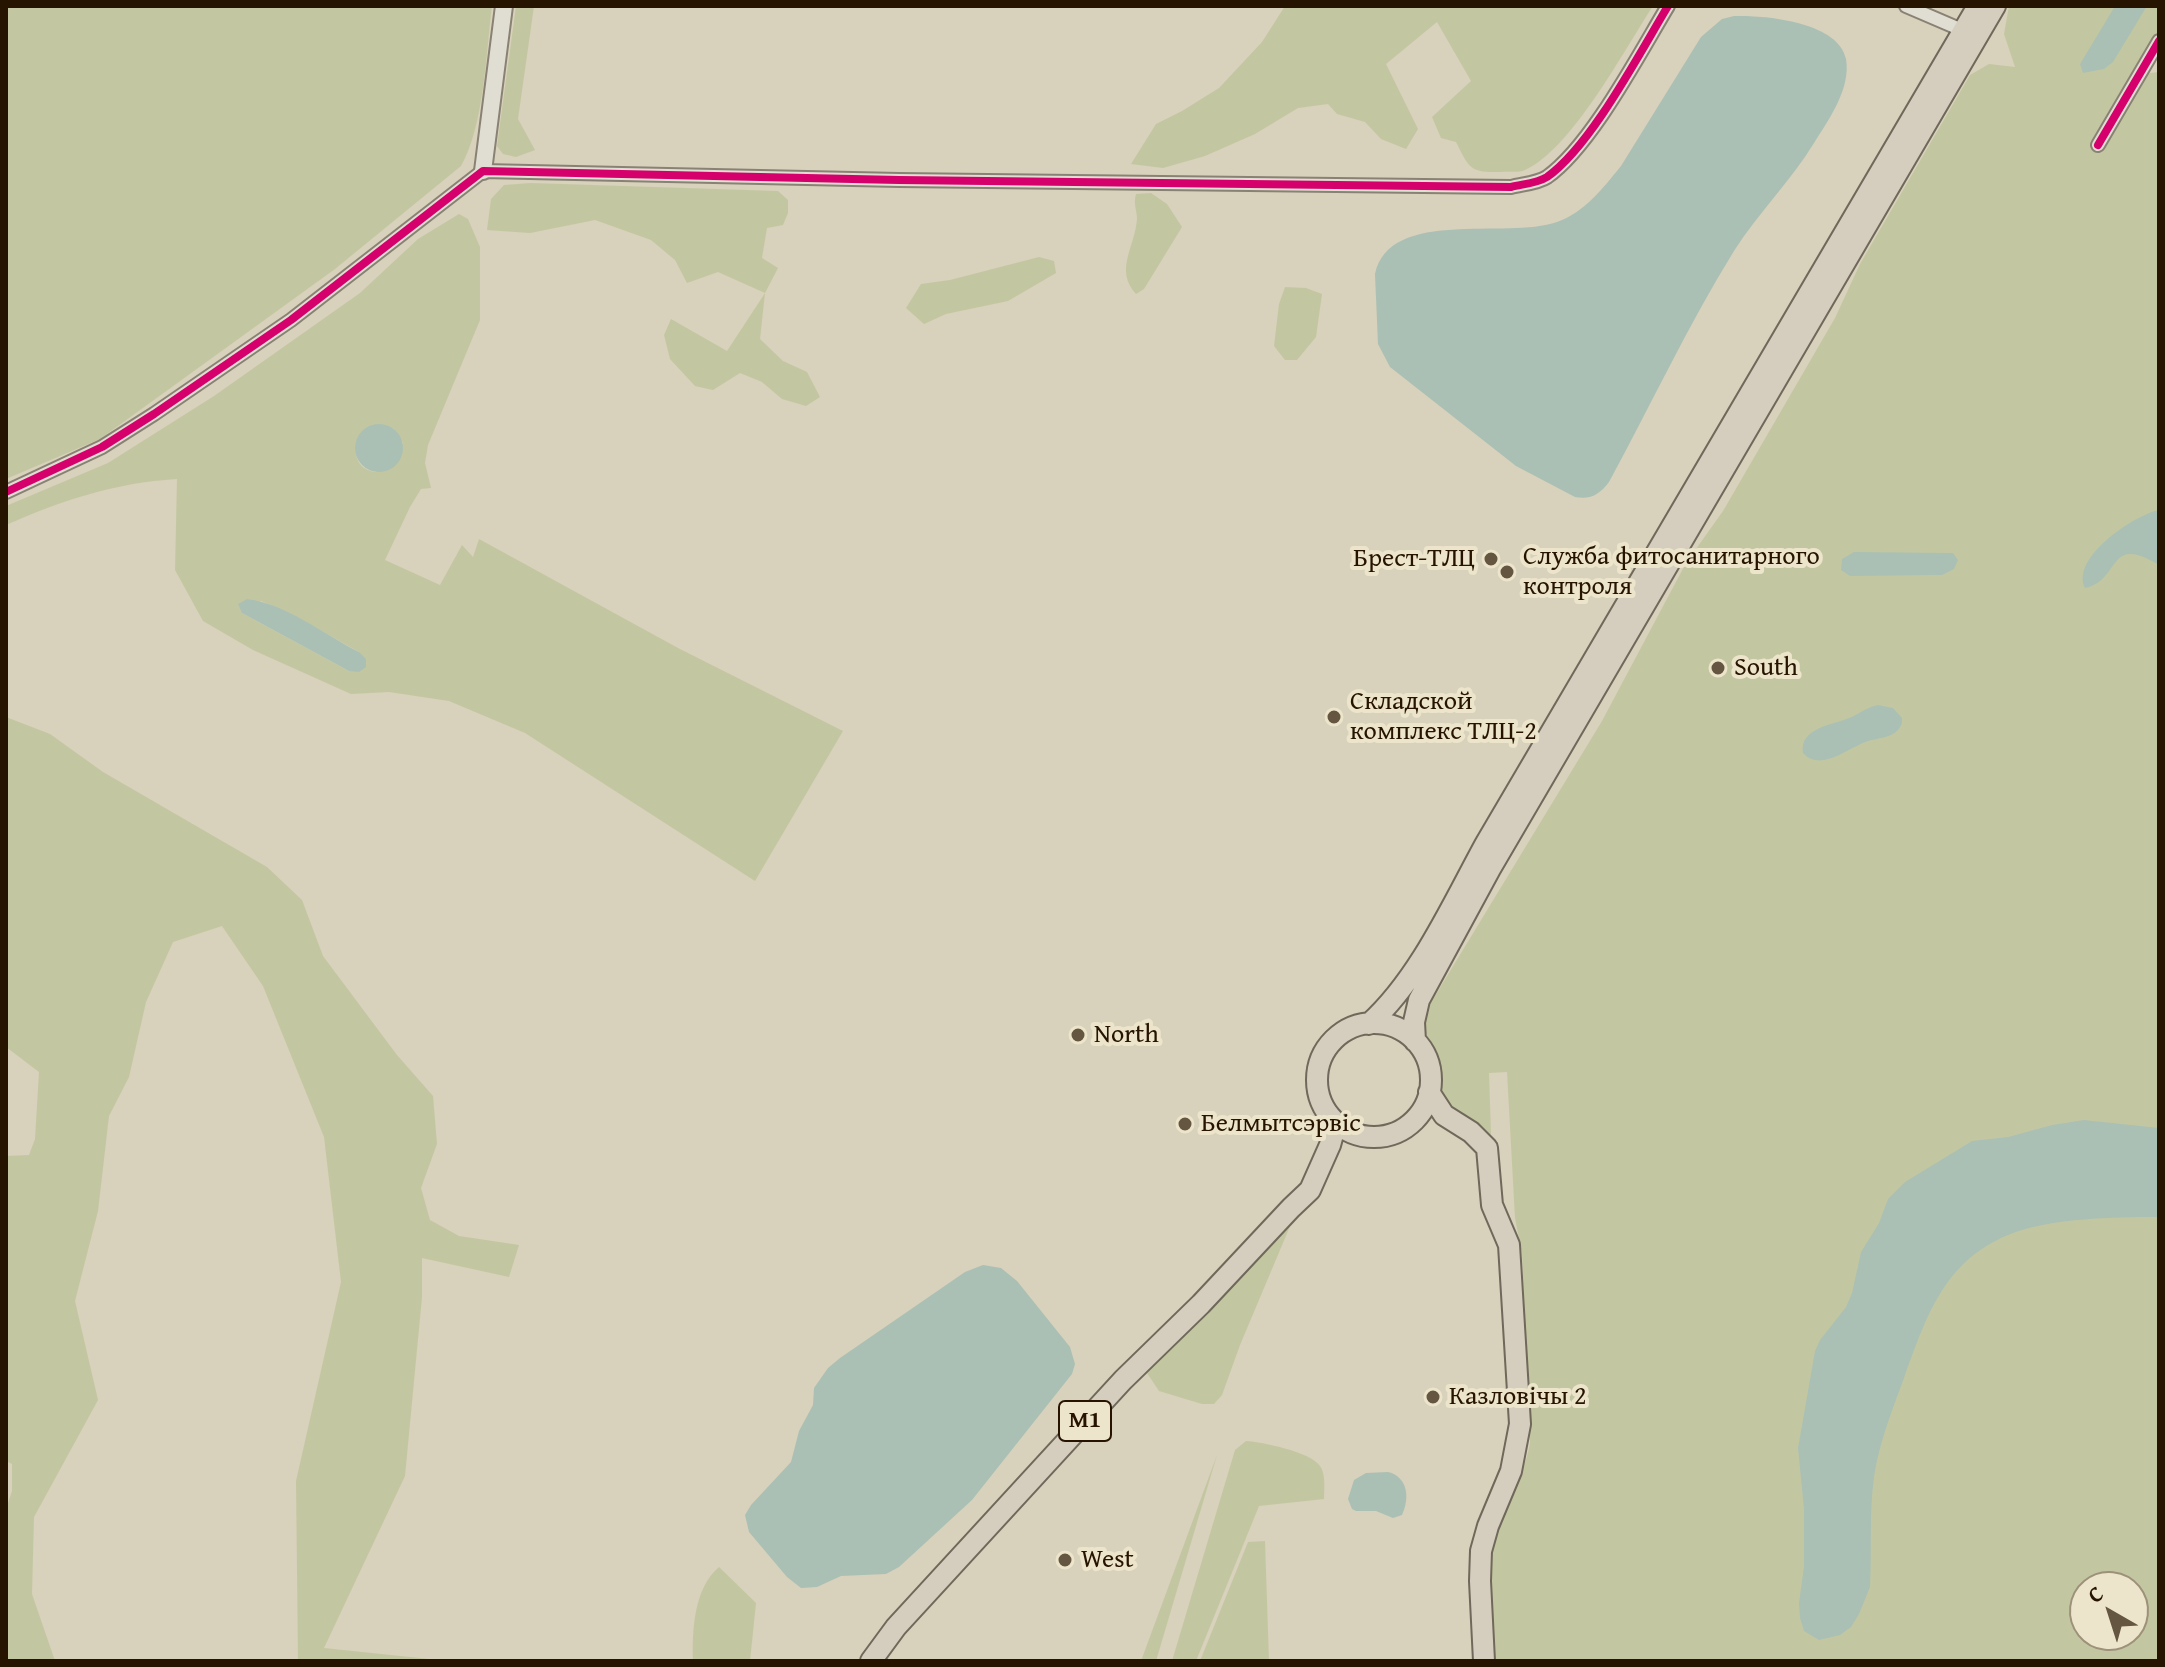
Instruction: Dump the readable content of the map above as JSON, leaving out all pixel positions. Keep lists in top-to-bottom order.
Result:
{
  "streets": {
    "highway": ["М1"]
  },
  "places": [
    "Брест-ТЛЦ",
    "Служба фитосанитарного контроля",
    "South",
    "Складской комплекс ТЛЦ-2",
    "North",
    "Белмытсэрвіс",
    "Казловічы 2",
    "West"
  ],
  "north": "top left"
}
